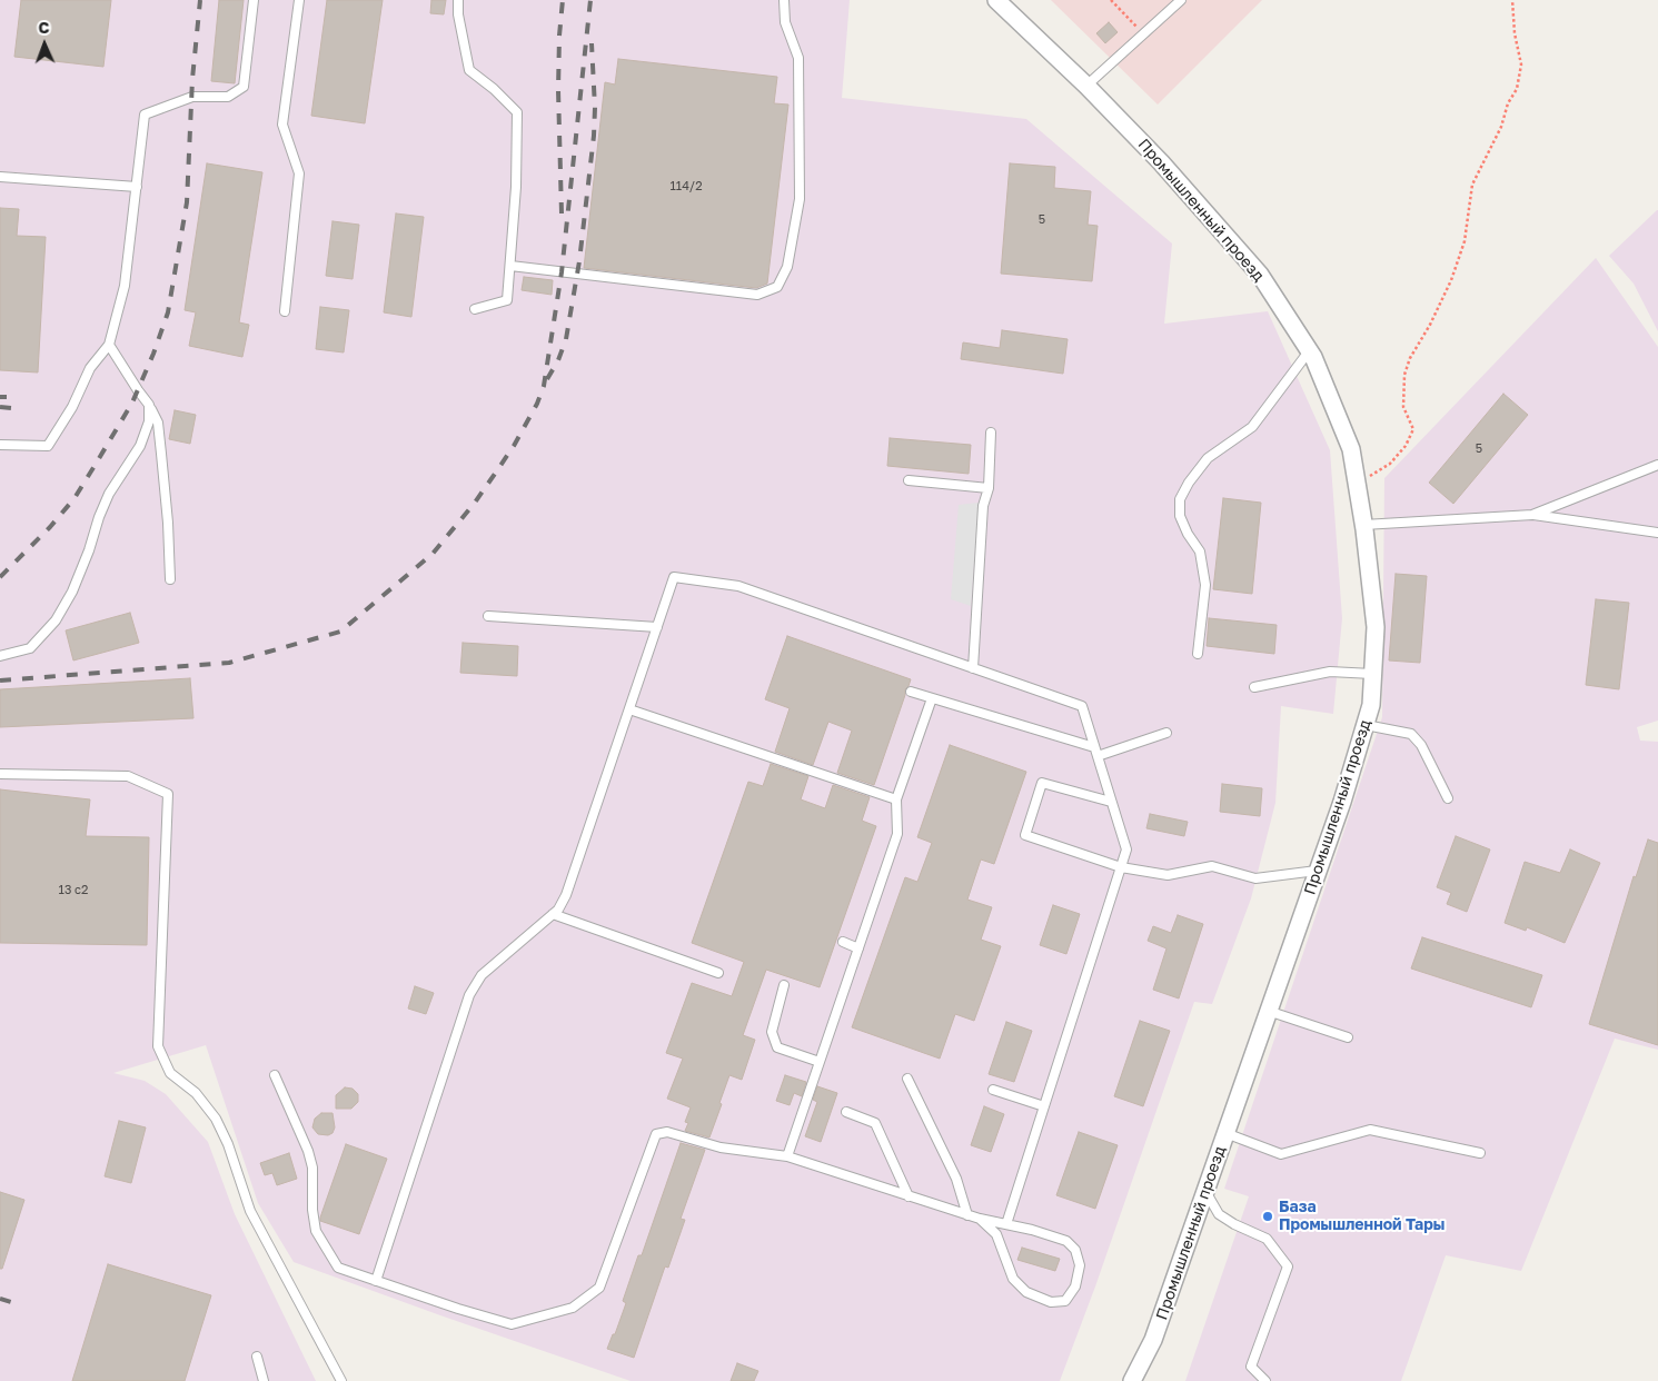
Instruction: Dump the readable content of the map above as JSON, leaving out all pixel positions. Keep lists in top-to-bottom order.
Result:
{
  "streets": {
    "street": ["Промышленный проезд"]
  },
  "places": ["База Промышленной Тары"],
  "house_numbers": [
    "114/2",
    "5",
    "5",
    "13 с2"
  ],
  "north": "top"
}
